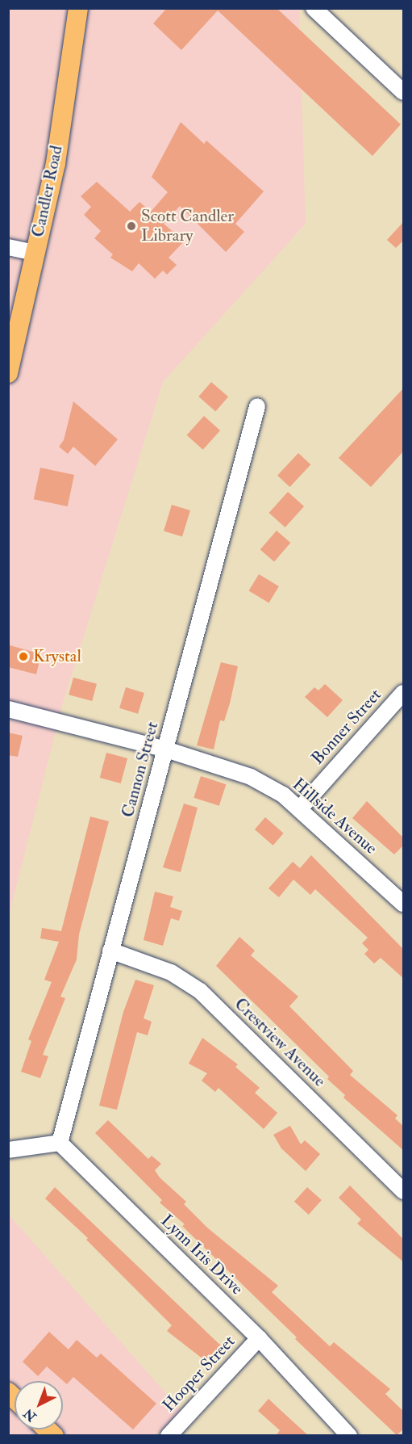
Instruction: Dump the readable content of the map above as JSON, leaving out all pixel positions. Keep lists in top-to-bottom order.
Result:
{
  "streets": {
    "main road": ["Candler Road"],
    "street": [
      "Bonner Street",
      "Cannon Street",
      "Hillside Avenue",
      "Crestview Avenue",
      "Lynn Iris Drive",
      "Hooper Street"
    ]
  },
  "crossings": [
    ["Bonner Street", "Hillside Avenue"],
    ["Cannon Street", "Hillside Avenue"],
    ["Cannon Street", "Crestview Avenue"],
    ["Cannon Street", "Lynn Iris Drive"],
    ["Lynn Iris Drive", "Hooper Street"]
  ],
  "places": ["Scott Candler Library", "Krystal"],
  "north": "bottom left"
}
